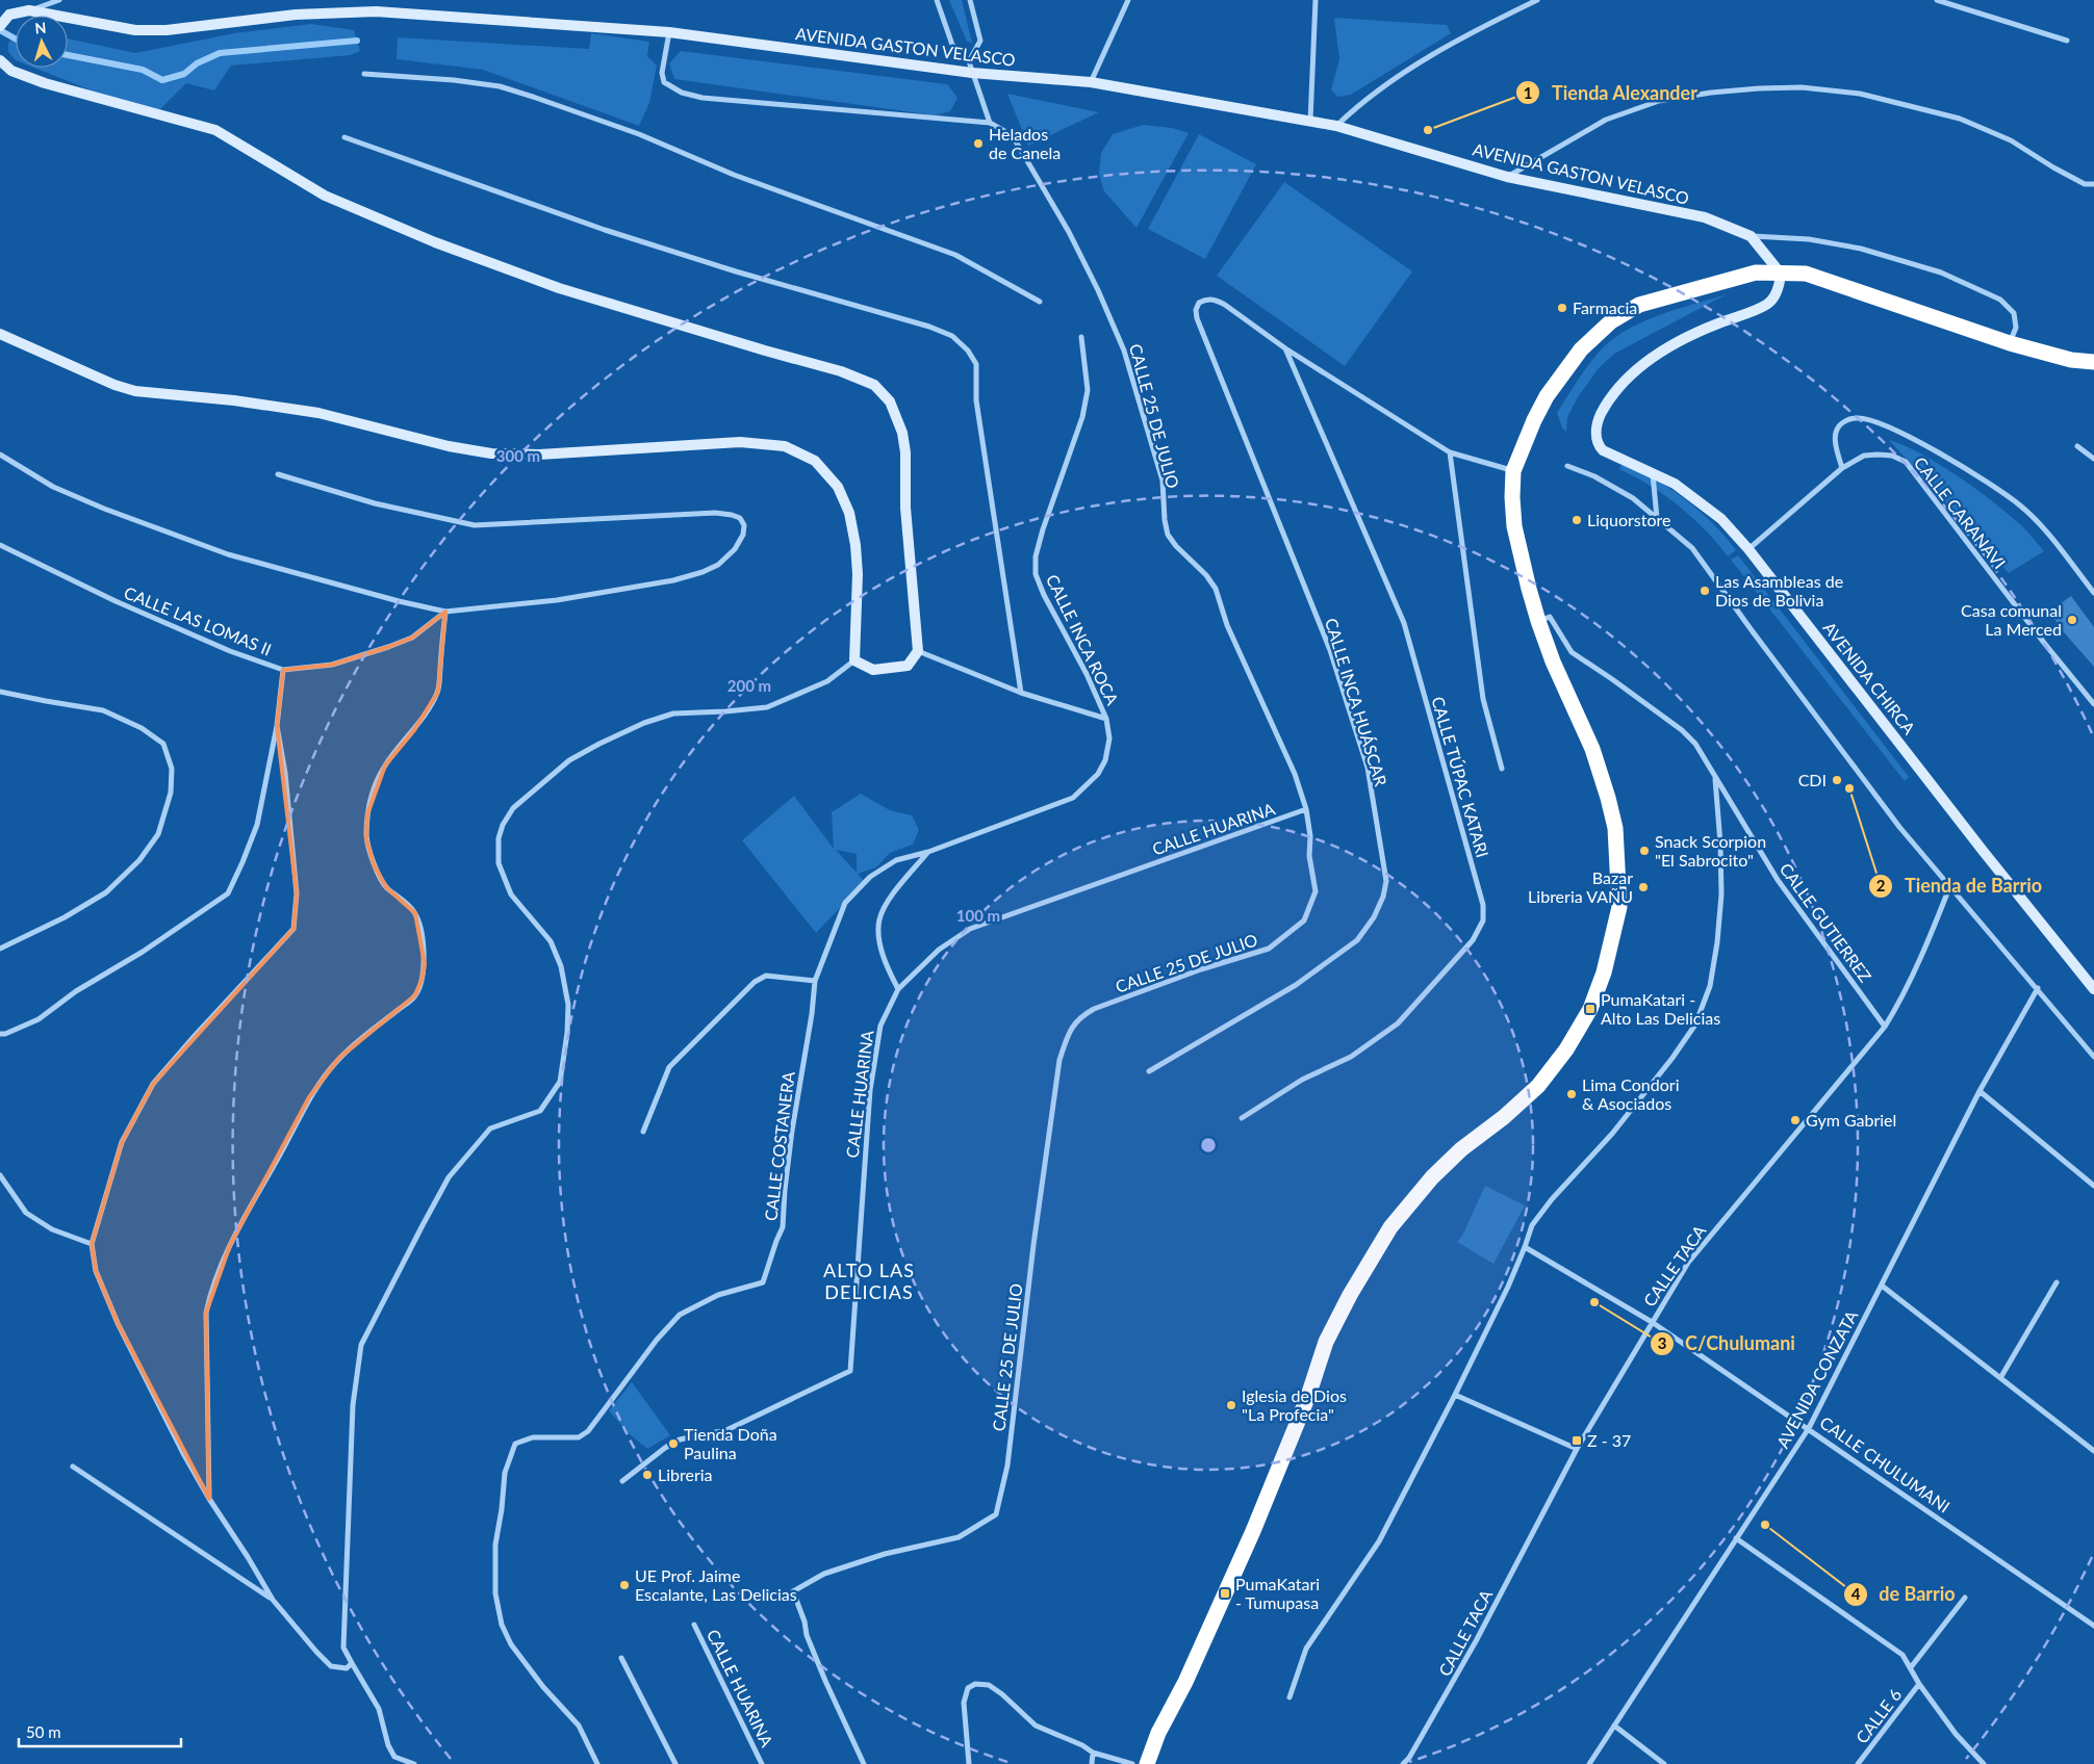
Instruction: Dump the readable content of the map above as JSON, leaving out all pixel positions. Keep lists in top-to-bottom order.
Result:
{
  "streets": {
    "street": [
      "AVENIDA GASTON VELASCO",
      "CALLE 25 DE JULIO",
      "CALLE CARANAVI",
      "CALLE LAS LOMAS II",
      "CALLE INCA ROCA",
      "AVENIDA CHIRCA",
      "CALLE INCA HUÁSCAR",
      "CALLE TÚPAC KATARI",
      "CALLE HUARINA",
      "CALLE GUTIERREZ",
      "CALLE COSTANERA",
      "CALLE TACA",
      "AVENIDA CONZATA",
      "CALLE CHULUMANI",
      "CALLE 6"
    ]
  },
  "crossings": [
    ["AVENIDA GASTON VELASCO", "AVENIDA CHIRCA"],
    ["CALLE 25 DE JULIO", "CALLE HUARINA"],
    ["CALLE CARANAVI", "AVENIDA CHIRCA"],
    ["CALLE INCA ROCA", "CALLE COSTANERA"],
    ["CALLE INCA HUÁSCAR", "CALLE TÚPAC KATARI"],
    ["CALLE GUTIERREZ", "CALLE TACA"],
    ["CALLE TACA", "CALLE CHULUMANI"],
    ["AVENIDA CONZATA", "CALLE CHULUMANI"]
  ],
  "districts": ["ALTO LAS DELICIAS"],
  "places": {
    "other": [
      "Tienda Alexander",
      "Helados de Canela",
      "Farmacia",
      "Liquorstore",
      "Las Asambleas de Dios de Bolivia",
      "Casa comunal La Merced",
      "CDI",
      "Tienda de Barrio",
      "Snack Scorpion \"El Sabrocito\"",
      "Bazar Libreria VAÑU",
      "Lima Condori & Asociados",
      "Gym Gabriel",
      "C/Chulumani",
      "Iglesia de Dios \"La Profecia\"",
      "Tienda Doña Paulina",
      "Libreria",
      "de Barrio",
      "UE Prof. Jaime Escalante, Las Delicias"
    ],
    "transit": ["PumaKatari - Alto Las Delicias", "Z - 37", "PumaKatari - Tumupasa"]
  },
  "scale_bar": "50 m",
  "north": "top",
  "rings": ["300 m", "200 m", "100 m"]
}
